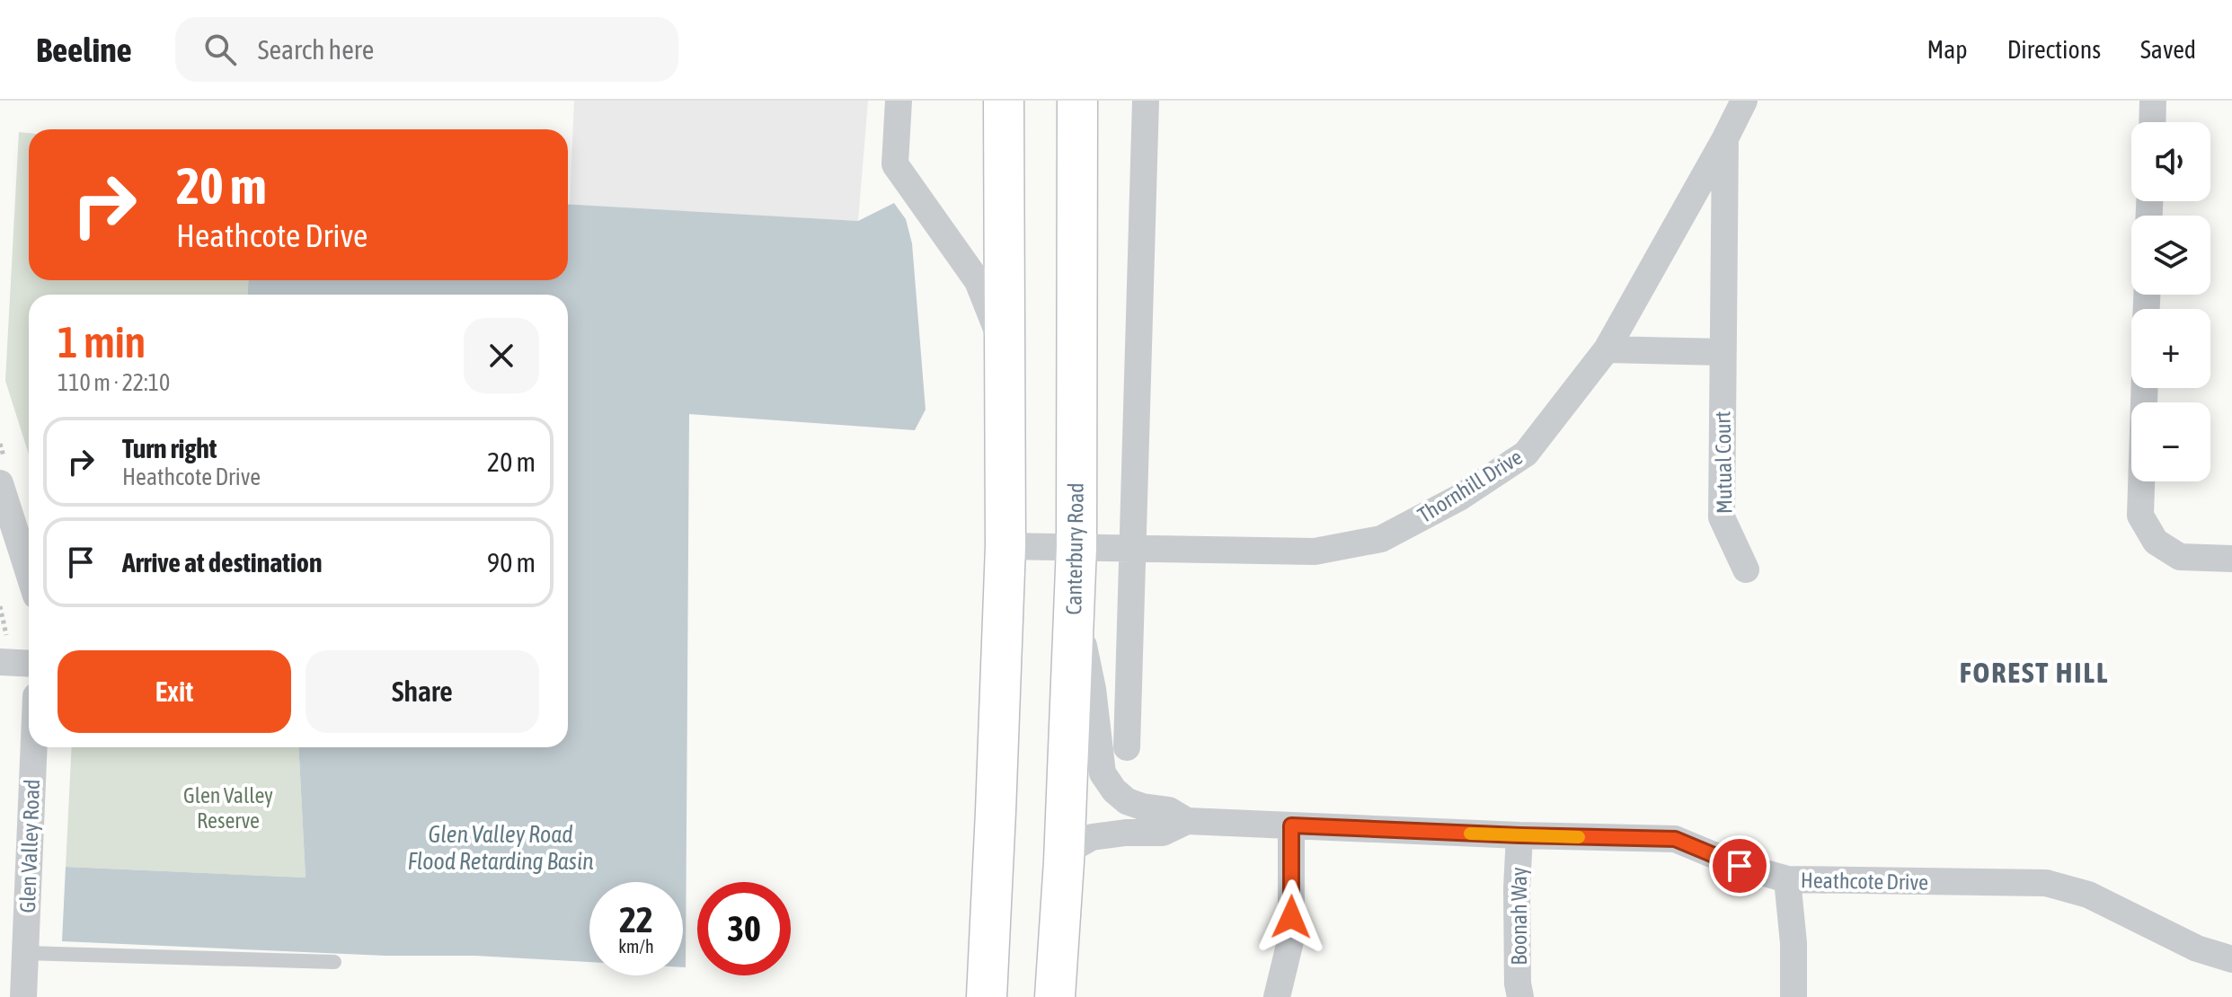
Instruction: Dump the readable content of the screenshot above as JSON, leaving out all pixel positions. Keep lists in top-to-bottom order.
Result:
{
  "streets": {
    "main road": ["Canterbury Road"],
    "street": [
      "Mutual Court",
      "Thornhill Drive",
      "Glen Valley Road",
      "Heathcote Drive",
      "Boonah Way"
    ]
  },
  "crossings": [
    ["Mutual Court", "Thornhill Drive"],
    ["Thornhill Drive", "Canterbury Road"],
    ["Canterbury Road", "Heathcote Drive"],
    ["Heathcote Drive", "Boonah Way"]
  ],
  "districts": ["FOREST HILL"],
  "water": ["Glen Valley Road Flood Retarding Basin"],
  "parks": ["Glen Valley Reserve"],
  "page": {
    "header": "Beeline",
    "search": "Search here",
    "nav": ["Map", "Directions", "Saved"],
    "map_buttons": ["+", "−"],
    "turn": ["20 m", "Heathcote Drive"],
    "heading": ["1 min", "110 m · 22:10"],
    "list": [
      {
        "name": "Turn right",
        "note": "Heathcote Drive",
        "value": "20 m"
      },
      {
        "name": "Arrive at destination",
        "value": "90 m"
      }
    ],
    "buttons": ["Exit", "Share"],
    "speed": "22 km/h",
    "limit": "30"
  }
}
